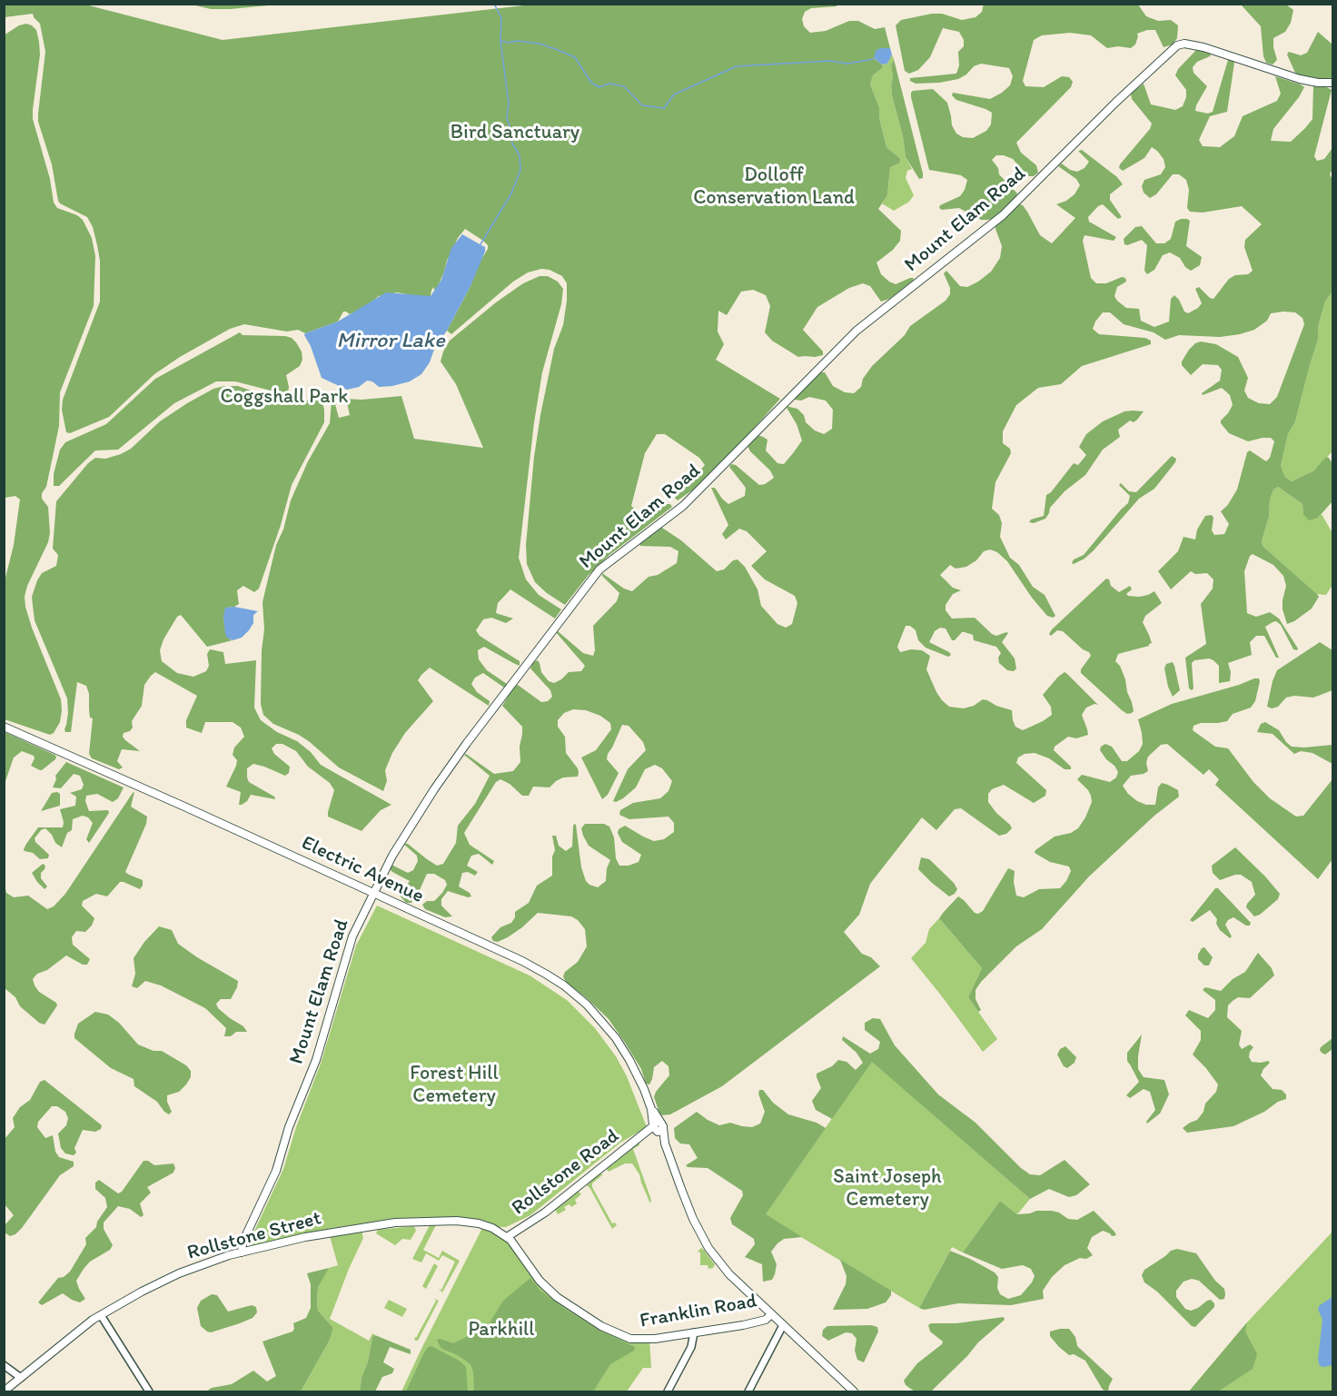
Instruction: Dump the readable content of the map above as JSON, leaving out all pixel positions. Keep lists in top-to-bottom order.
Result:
{
  "streets": {
    "main road": [
      "Mount Elam Road",
      "Electric Avenue",
      "Rollstone Road",
      "Rollstone Street",
      "Franklin Road"
    ]
  },
  "crossings": [
    ["Mount Elam Road", "Electric Avenue"],
    ["Mount Elam Road", "Rollstone Street"],
    ["Electric Avenue", "Rollstone Road"],
    ["Electric Avenue", "Franklin Road"],
    ["Rollstone Road", "Rollstone Street"],
    ["Rollstone Road", "Franklin Road"]
  ],
  "water": ["Mirror Lake"],
  "parks": [
    "Bird Sanctuary",
    "Dolloff Conservation Land",
    "Coggshall Park",
    "Forest Hill Cemetery",
    "Saint Joseph Cemetery",
    "Parkhill"
  ]
}
